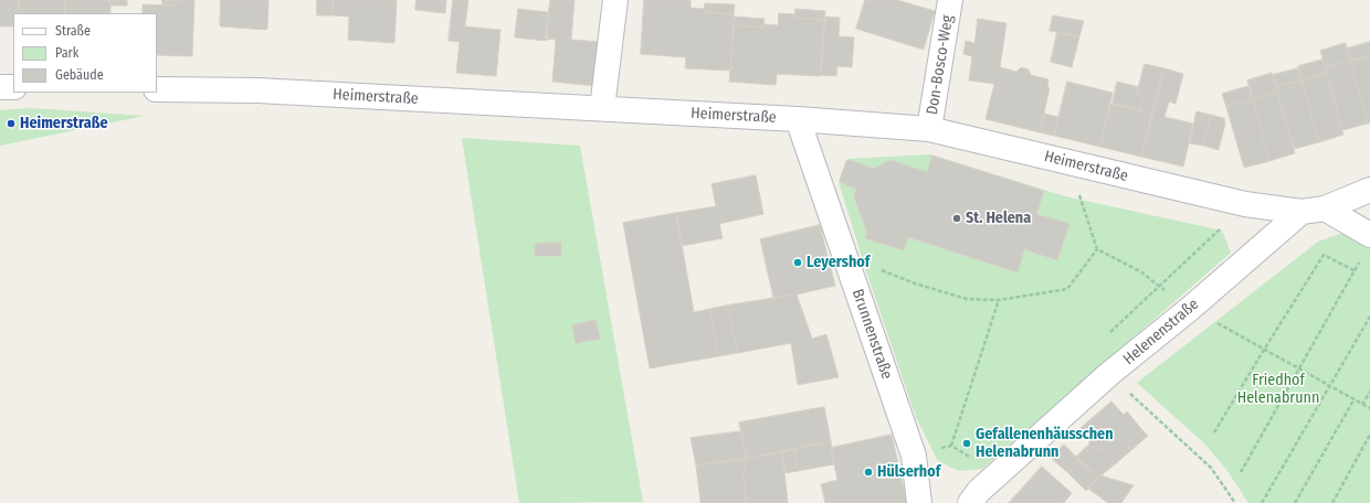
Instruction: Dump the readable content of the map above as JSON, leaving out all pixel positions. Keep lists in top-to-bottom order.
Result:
{
  "streets": {
    "street": [
      "Don-Bosco-Weg",
      "Heimerstraße",
      "Helenenstraße",
      "Brunnenstraße"
    ]
  },
  "crossings": [
    ["Don-Bosco-Weg", "Heimerstraße"],
    ["Heimerstraße", "Helenenstraße"],
    ["Heimerstraße", "Brunnenstraße"]
  ],
  "parks": ["Friedhof Helenabrunn"],
  "places": [
    "Heimerstraße",
    "St. Helena",
    "Leyershof",
    "Gefallenenhäusschen Helenabrunn",
    "Hülserhof"
  ],
  "legend": ["Straße", "Park", "Gebäude"]
}
